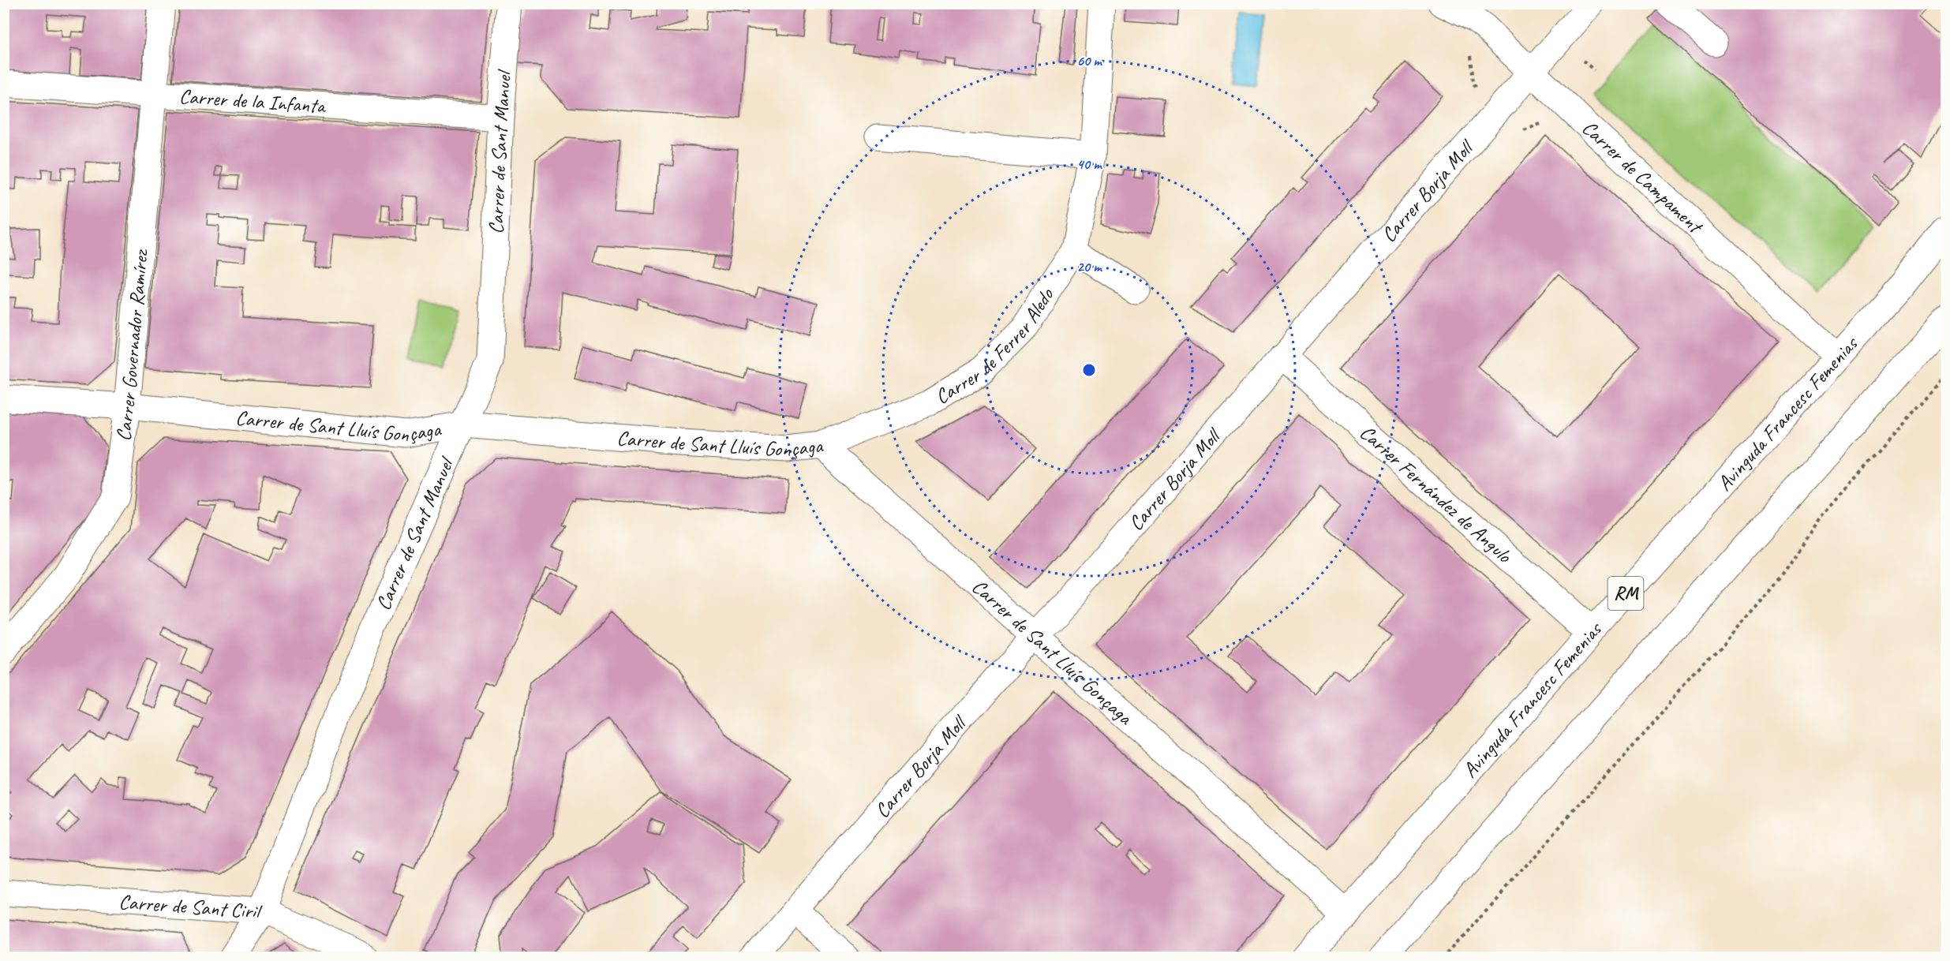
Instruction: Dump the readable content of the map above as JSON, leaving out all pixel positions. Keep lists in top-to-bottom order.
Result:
{
  "streets": {
    "street": [
      "Carrer de la Infanta",
      "Carrer de Sant Manuel",
      "Carrer de Campament",
      "Carrer Borja Moll",
      "Carrer de Ferrer Aledo",
      "Carrer Governador Ramírez",
      "Avinguda Francesc Femenias",
      "Carrer de Sant Lluís Gonçaga",
      "Carrer Fernández de Angulo",
      "RM",
      "Carrer de Sant Ciril"
    ]
  },
  "crossings": [
    ["Carrer de la Infanta", "Carrer de Sant Manuel"],
    ["Carrer de la Infanta", "Carrer Governador Ramírez"],
    ["Carrer de Sant Manuel", "Carrer de Sant Lluís Gonçaga"],
    ["Carrer de Sant Manuel", "Carrer de Sant Ciril"],
    ["Carrer de Campament", "Carrer Borja Moll"],
    ["Carrer de Campament", "Avinguda Francesc Femenias"],
    ["Carrer Borja Moll", "Carrer de Sant Lluís Gonçaga"],
    ["Carrer Borja Moll", "Carrer Fernández de Angulo"],
    ["Carrer de Ferrer Aledo", "Carrer de Sant Lluís Gonçaga"],
    ["Carrer Governador Ramírez", "Carrer de Sant Lluís Gonçaga"],
    ["Avinguda Francesc Femenias", "Carrer de Sant Lluís Gonçaga"],
    ["Avinguda Francesc Femenias", "Carrer Fernández de Angulo"]
  ],
  "rings": ["60 m", "40 m", "20 m"]
}
